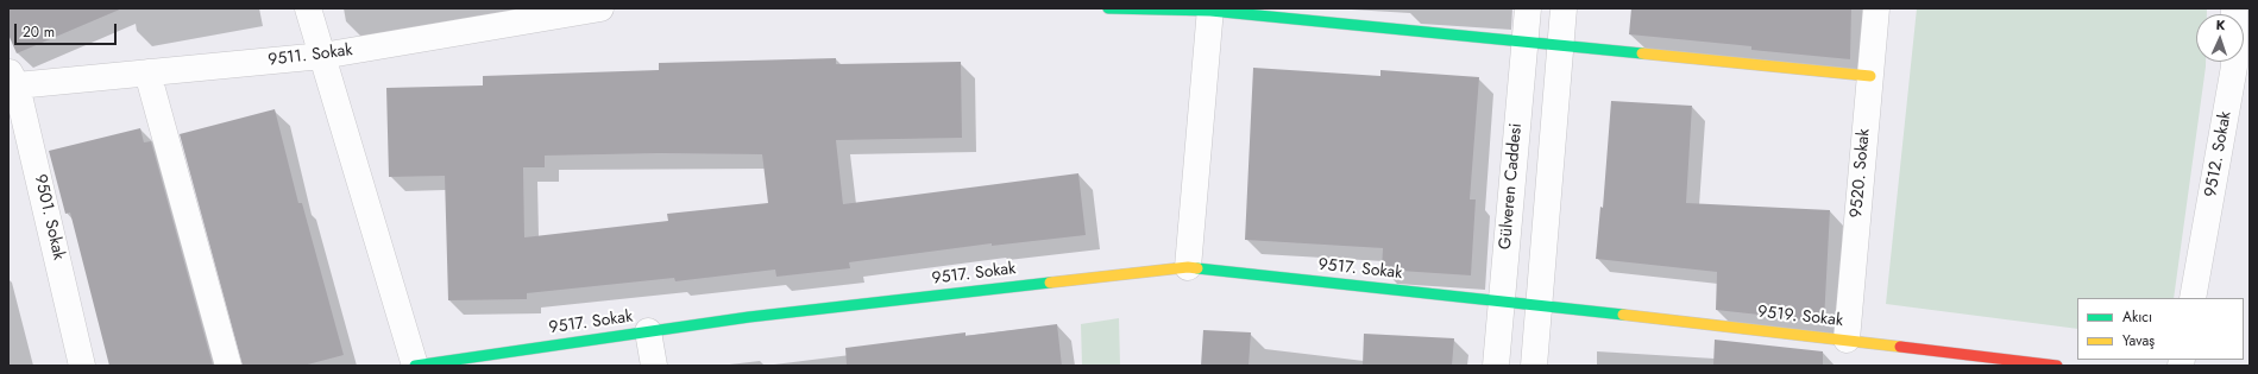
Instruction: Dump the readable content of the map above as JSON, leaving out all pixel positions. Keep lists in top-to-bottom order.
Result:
{
  "streets": {
    "street": [
      "9511. Sokak",
      "9512. Sokak",
      "9520. Sokak",
      "Gülveren Caddesi",
      "9501. Sokak",
      "9517. Sokak",
      "9519. Sokak"
    ]
  },
  "crossings": [
    ["9511. Sokak", "9501. Sokak"],
    ["9520. Sokak", "9519. Sokak"],
    ["Gülveren Caddesi", "9517. Sokak"],
    ["9517. Sokak", "9519. Sokak"]
  ],
  "legend": ["Akıcı", "Yavaş"],
  "scale_bar": "20 m",
  "north": "top"
}
